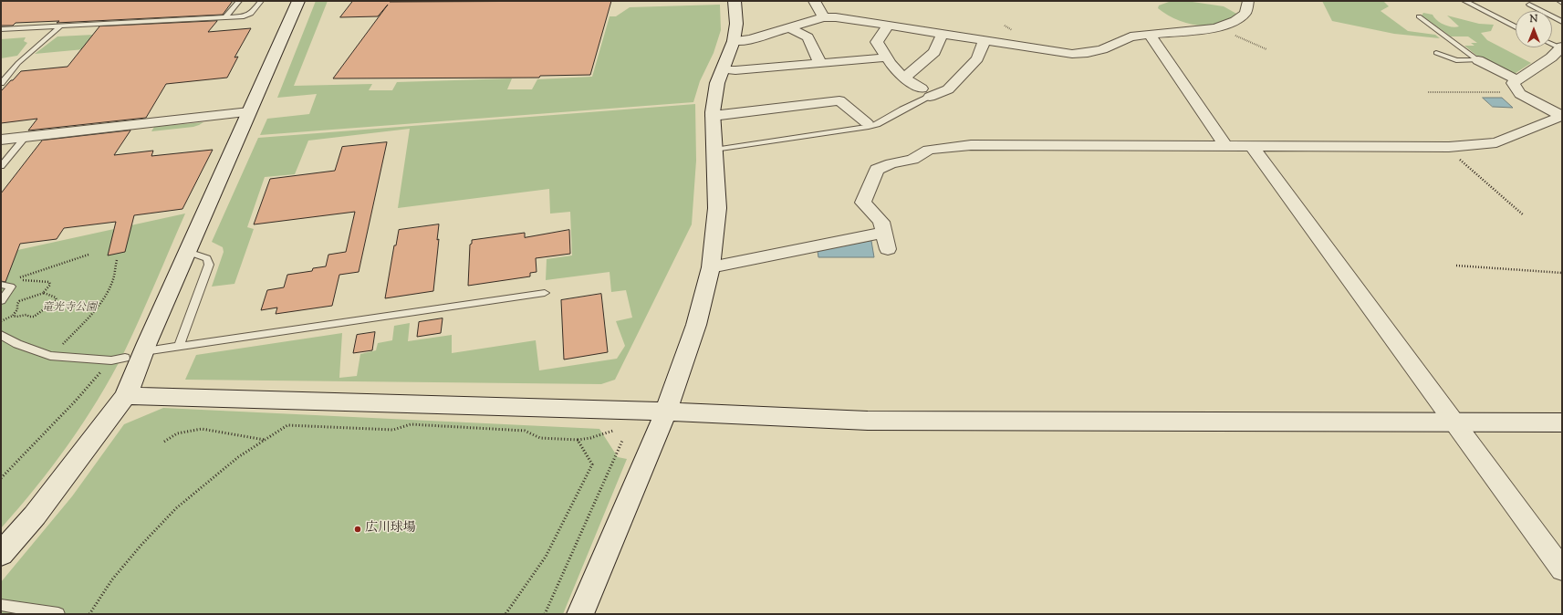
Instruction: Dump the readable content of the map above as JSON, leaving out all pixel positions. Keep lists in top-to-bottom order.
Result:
{
  "parks": ["竜光寺公園"],
  "places": ["広川球場"],
  "north": "top"
}
